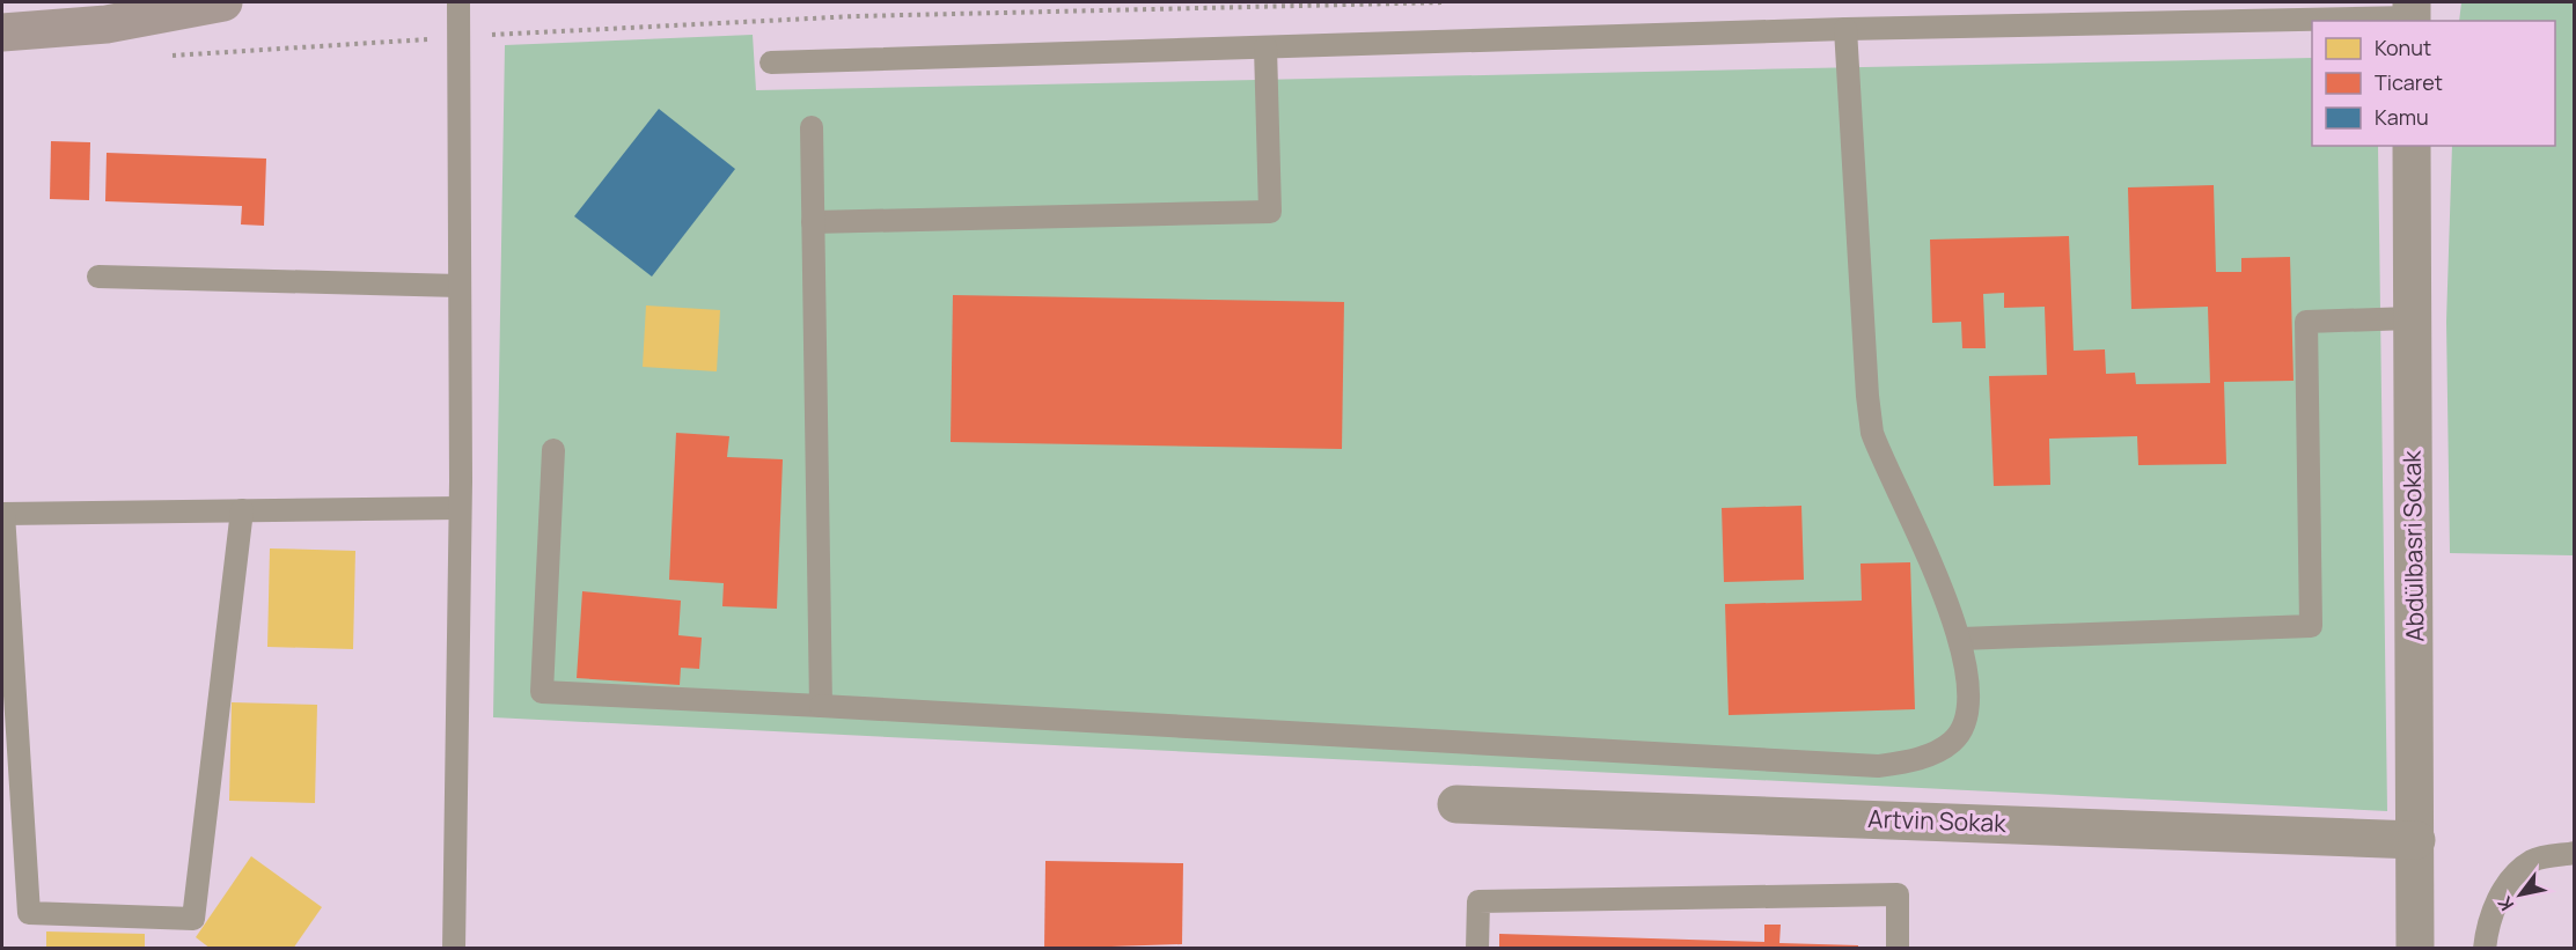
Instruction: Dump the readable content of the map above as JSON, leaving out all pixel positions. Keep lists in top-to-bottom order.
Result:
{
  "streets": {
    "street": ["Abdülbasri Sokak", "Artvin Sokak"]
  },
  "crossings": [
    ["Abdülbasri Sokak", "Artvin Sokak"]
  ],
  "legend": ["Konut", "Ticaret", "Kamu"],
  "north": "bottom left"
}
